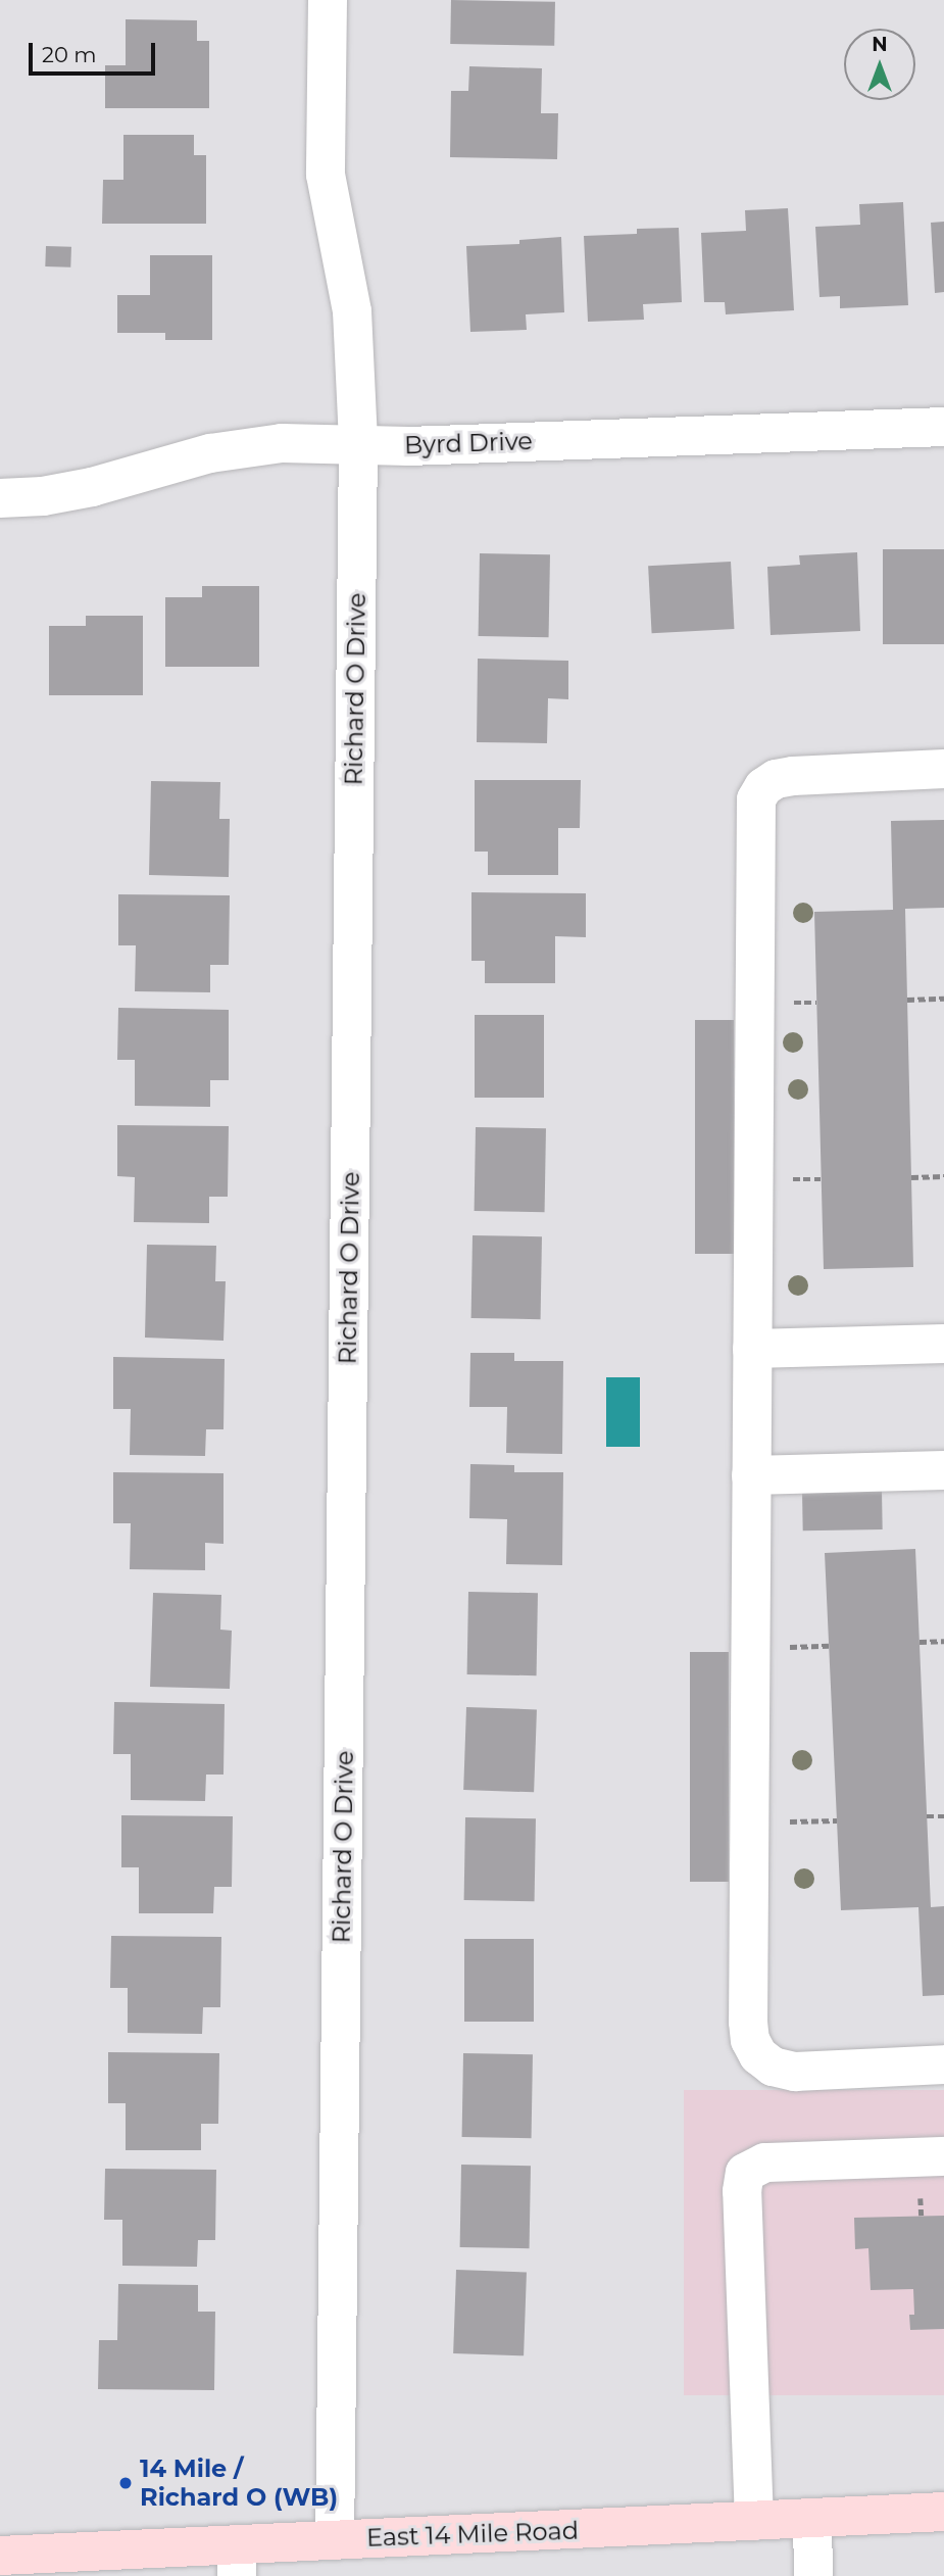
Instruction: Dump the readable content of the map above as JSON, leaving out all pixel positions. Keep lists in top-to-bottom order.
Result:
{
  "streets": {
    "main road": ["East 14 Mile Road"],
    "street": ["Byrd Drive", "Richard O Drive"]
  },
  "crossings": [
    ["Byrd Drive", "Richard O Drive"],
    ["Richard O Drive", "East 14 Mile Road"]
  ],
  "places": ["14 Mile / Richard O (WB)"],
  "scale_bar": "20 m",
  "north": "top"
}
